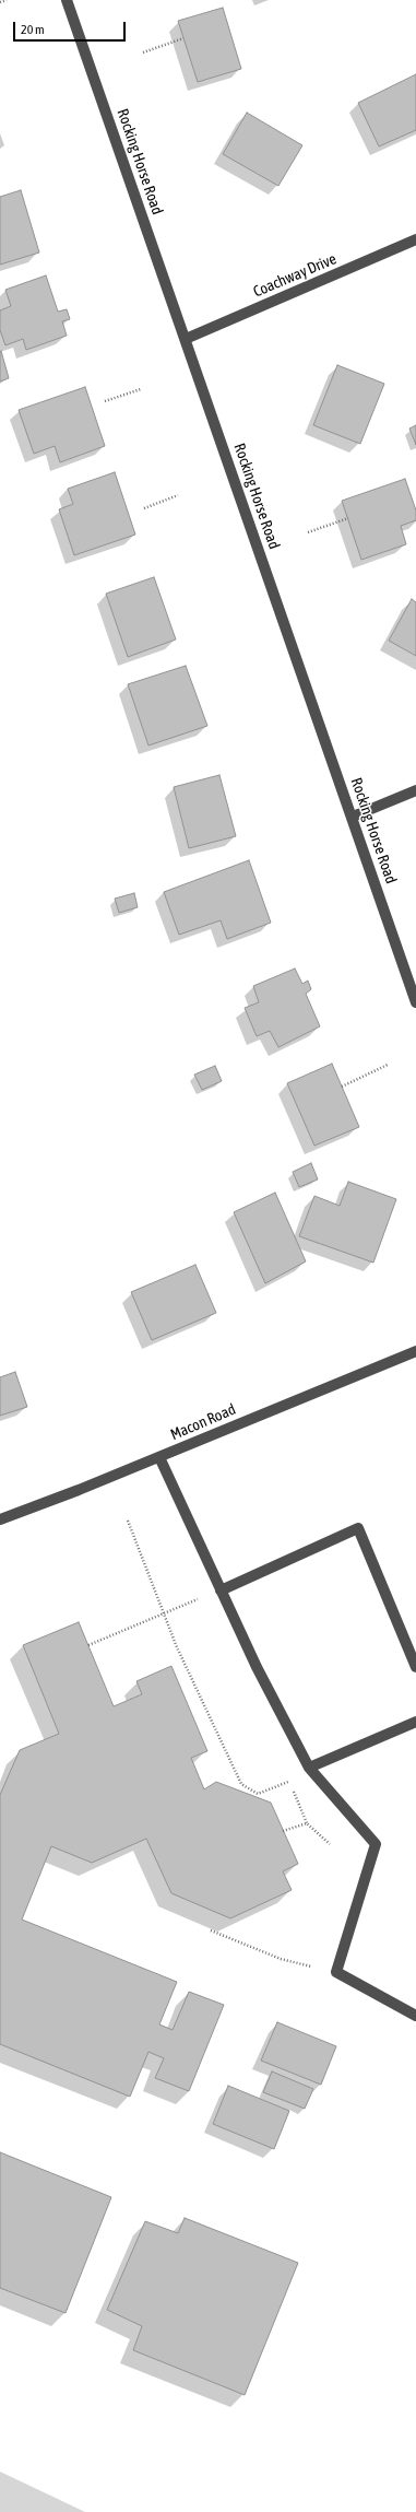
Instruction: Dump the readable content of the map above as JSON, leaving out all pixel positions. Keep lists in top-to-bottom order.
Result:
{
  "streets": {
    "street": ["Rocking Horse Road", "Coachway Drive", "Macon Road"]
  },
  "crossings": [
    ["Rocking Horse Road", "Coachway Drive"]
  ],
  "scale_bar": "20 m"
}
